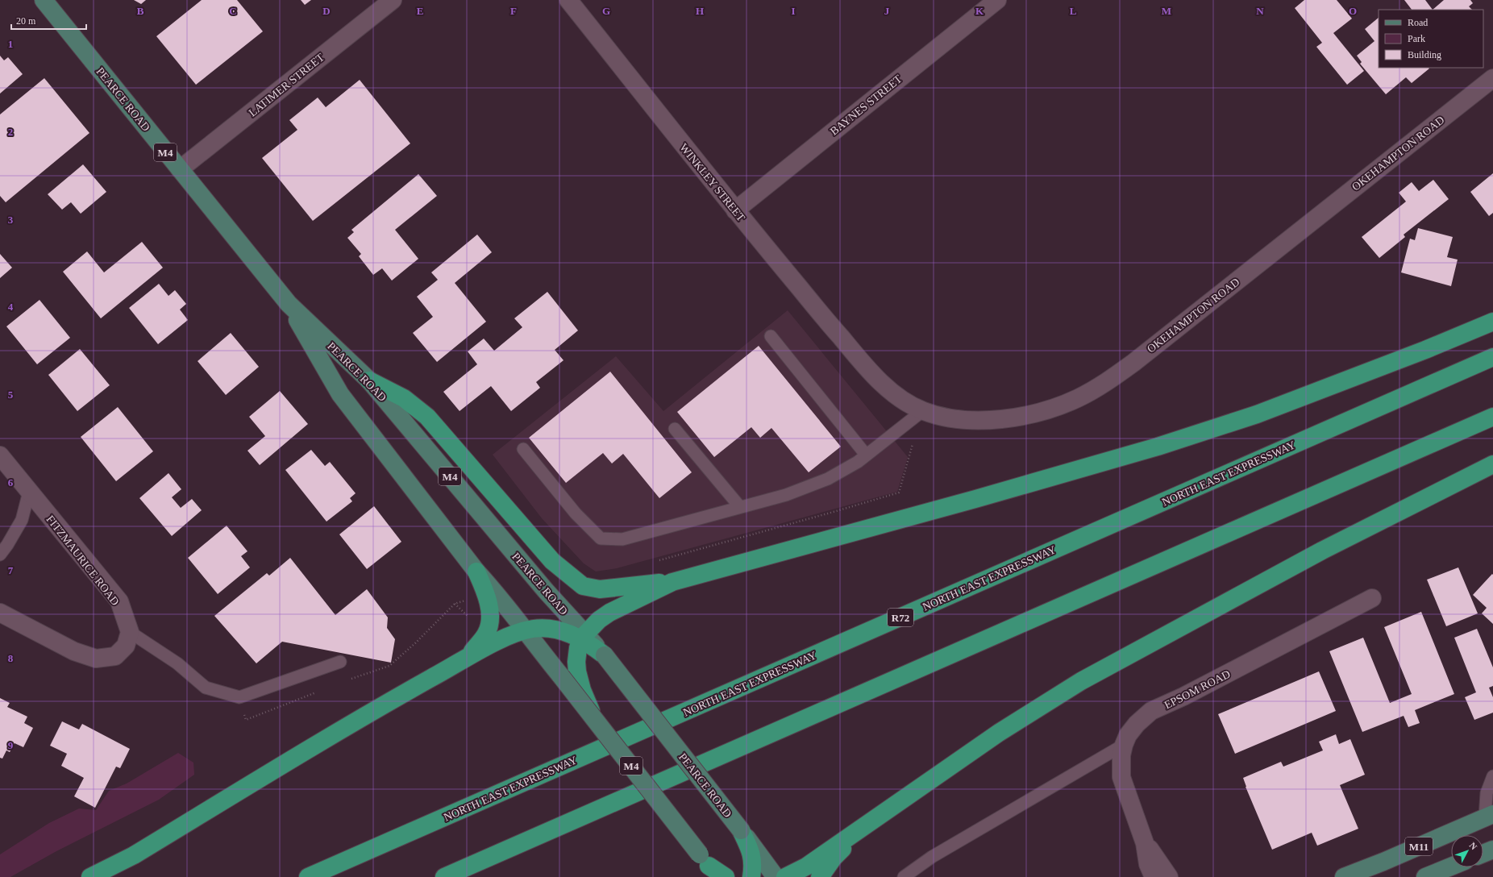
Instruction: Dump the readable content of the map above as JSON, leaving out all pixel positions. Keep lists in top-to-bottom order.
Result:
{
  "streets": {
    "highway": ["NORTH EAST EXPRESSWAY", "R72"],
    "main road": ["PEARCE ROAD", "M4", "M11"],
    "street": [
      "LATIMER STREET",
      "BAYNES STREET",
      "OKEHAMPTON ROAD",
      "WINKLEY STREET",
      "FITZMAURICE ROAD",
      "EPSOM ROAD"
    ]
  },
  "crossings": [
    ["LATIMER STREET", "PEARCE ROAD"],
    ["BAYNES STREET", "WINKLEY STREET"],
    ["OKEHAMPTON ROAD", "WINKLEY STREET"]
  ],
  "legend": ["Road", "Park", "Building"],
  "scale_bar": "20 m",
  "north": "top right",
  "grid": {
    "columns": [
      "B",
      "C",
      "D",
      "E",
      "F",
      "G",
      "H",
      "I",
      "J",
      "K",
      "L",
      "M",
      "N",
      "O"
    ],
    "rows": [
      "1",
      "2",
      "3",
      "4",
      "5",
      "6",
      "7",
      "8",
      "9"
    ]
  }
}
